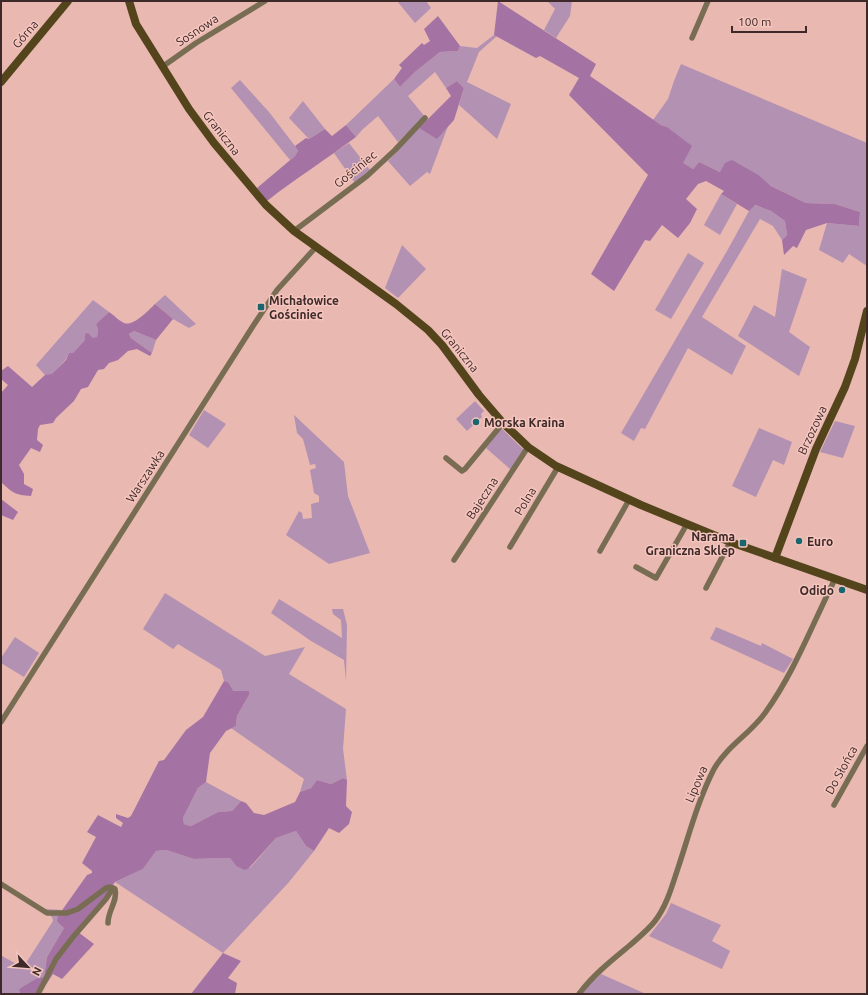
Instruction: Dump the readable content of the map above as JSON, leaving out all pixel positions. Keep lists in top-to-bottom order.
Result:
{
  "streets": {
    "street": [
      "Sosnowa",
      "Górna",
      "Graniczna",
      "Gościniec",
      "Brzozowa",
      "Warszawka",
      "Bajeczna",
      "Polna",
      "Do Słońca",
      "Lipowa"
    ]
  },
  "crossings": [
    ["Sosnowa", "Graniczna"],
    ["Graniczna", "Gościniec"],
    ["Graniczna", "Brzozowa"],
    ["Graniczna", "Warszawka"],
    ["Graniczna", "Bajeczna"],
    ["Graniczna", "Polna"],
    ["Graniczna", "Lipowa"]
  ],
  "places": {
    "transit": ["Michałowice Gościniec", "Narama Graniczna Sklep"],
    "other": ["Morska Kraina", "Euro", "Odido"]
  },
  "scale_bar": "100 m",
  "north": "bottom right"
}
